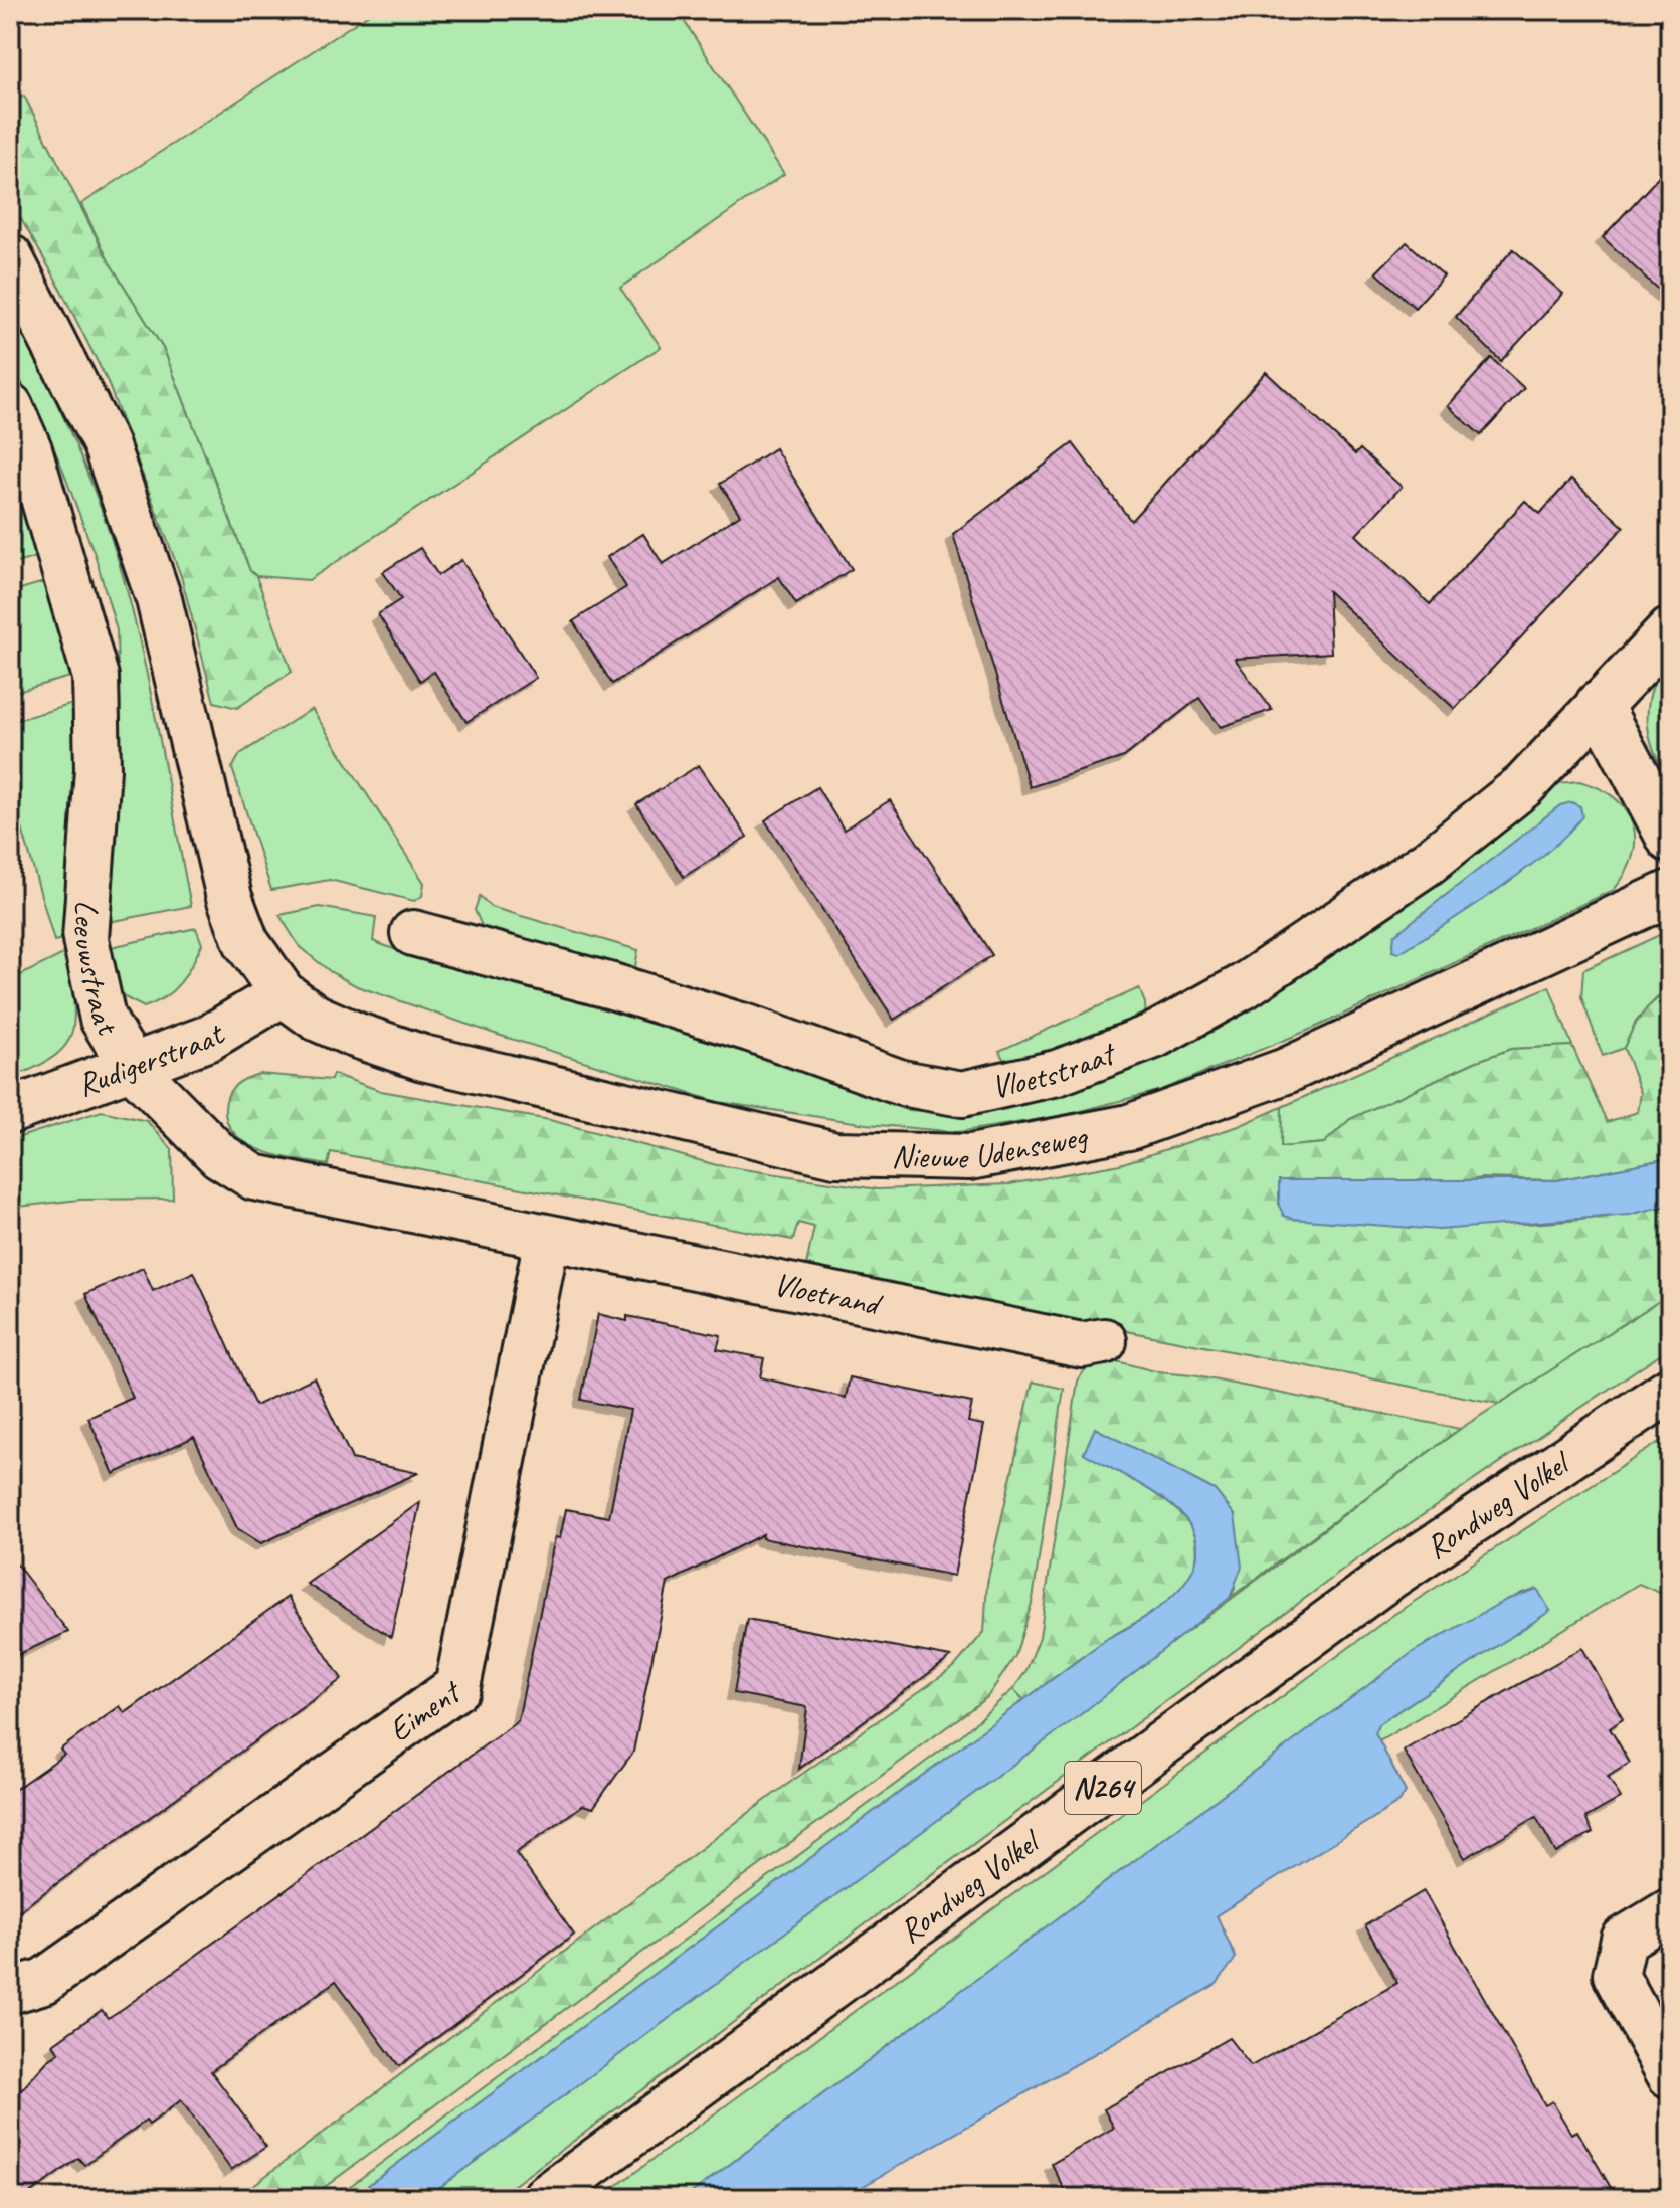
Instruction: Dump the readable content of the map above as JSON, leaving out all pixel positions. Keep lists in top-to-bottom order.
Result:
{
  "streets": {
    "street": [
      "Leeuwstraat",
      "Rudigerstraat",
      "Vloetstraat",
      "Nieuwe Udenseweg",
      "Vloetrand",
      "Rondweg Volkel",
      "Eiment",
      "N264"
    ]
  },
  "crossings": [
    ["Leeuwstraat", "Rudigerstraat"],
    ["Leeuwstraat", "Vloetrand"],
    ["Leeuwstraat", "Eiment"],
    ["Rudigerstraat", "Nieuwe Udenseweg"],
    ["Vloetrand", "Eiment"]
  ]
}
